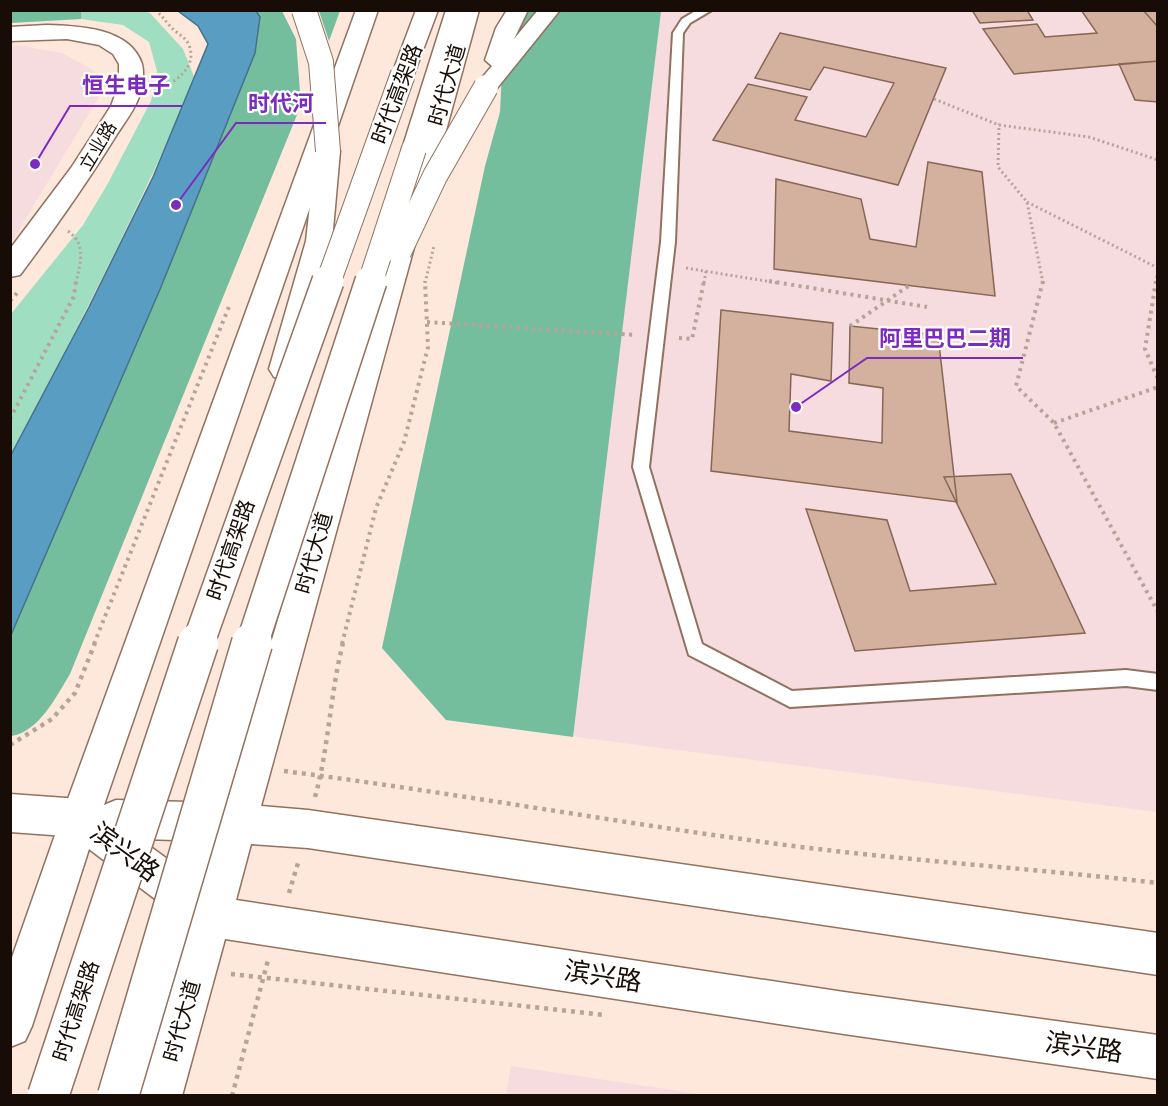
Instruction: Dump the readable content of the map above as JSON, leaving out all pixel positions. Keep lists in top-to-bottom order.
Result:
{
  "streets": {
    "main road": [
      "时代大道",
      "时代高架路",
      "立业路",
      "滨兴路"
    ]
  },
  "crossings": [
    ["时代大道", "滨兴路"]
  ],
  "places": ["恒生电子", "时代河", "阿里巴巴二期"]
}
